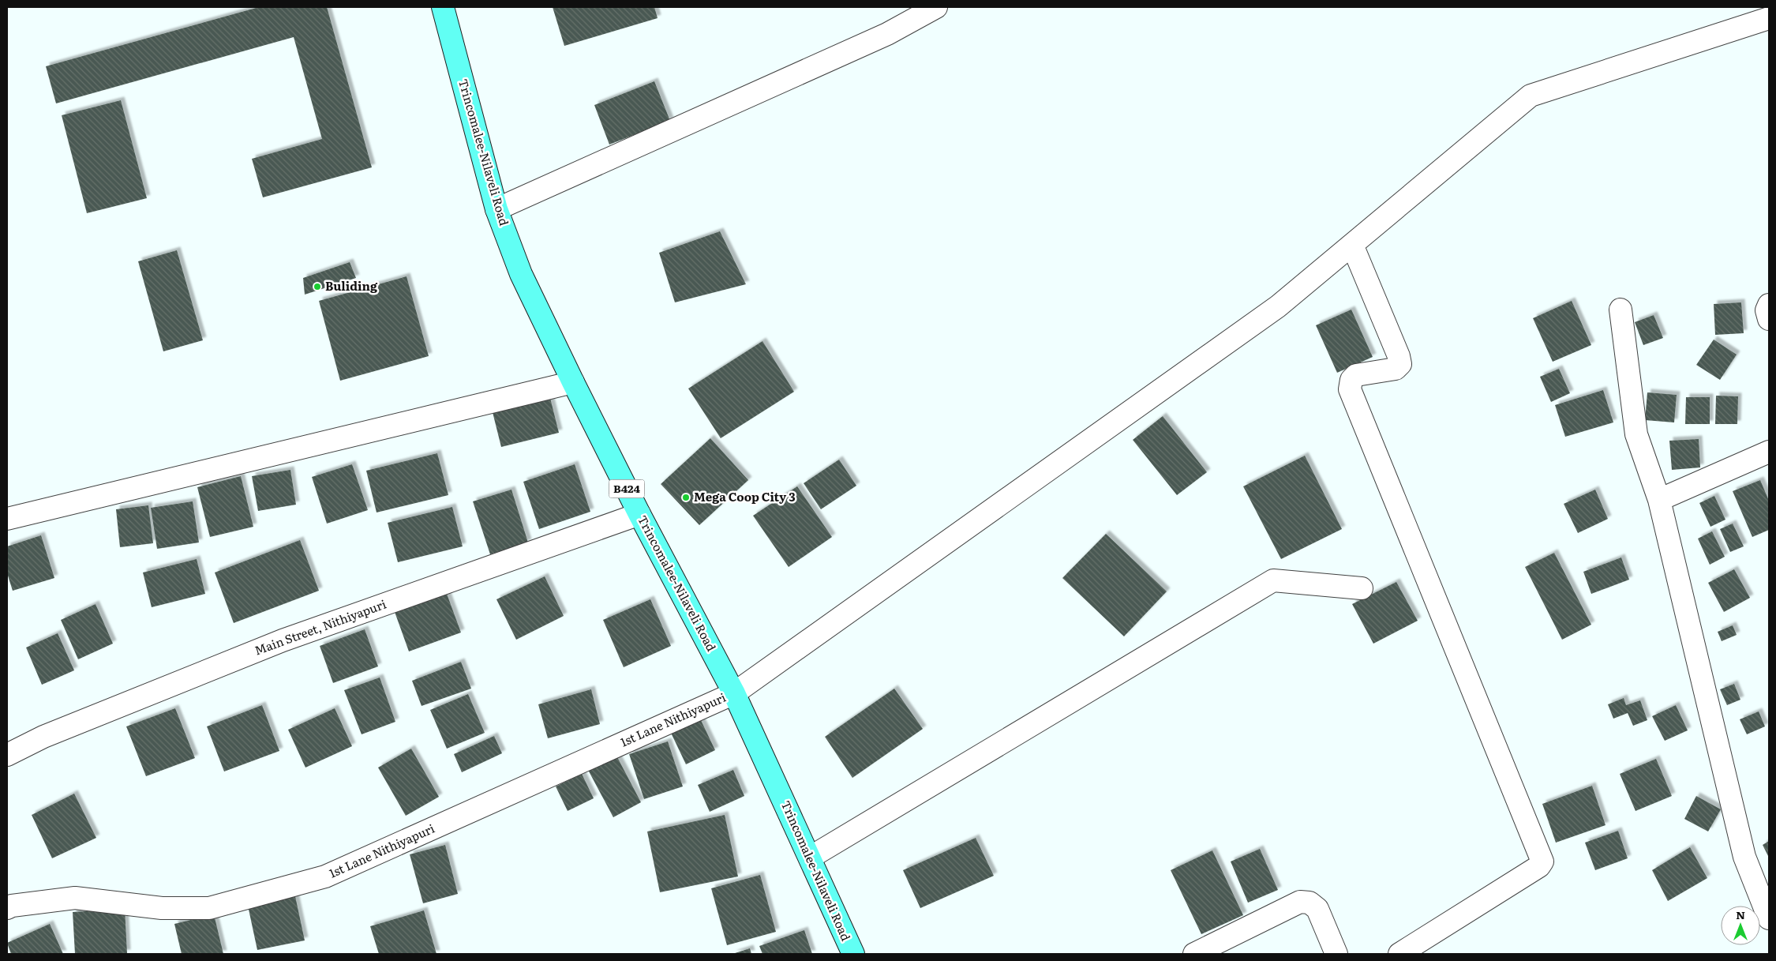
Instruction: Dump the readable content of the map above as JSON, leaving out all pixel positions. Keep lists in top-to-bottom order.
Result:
{
  "streets": {
    "main road": ["Trincomalee-Nilaveli Road", "B424"],
    "street": ["Main Street, Nithiyapuri", "1st Lane Nithiyapuri"]
  },
  "crossings": [
    ["Trincomalee-Nilaveli Road", "Main Street, Nithiyapuri"],
    ["Trincomalee-Nilaveli Road", "1st Lane Nithiyapuri"]
  ],
  "places": ["Buliding", "Mega Coop City 3"],
  "north": "top"
}
